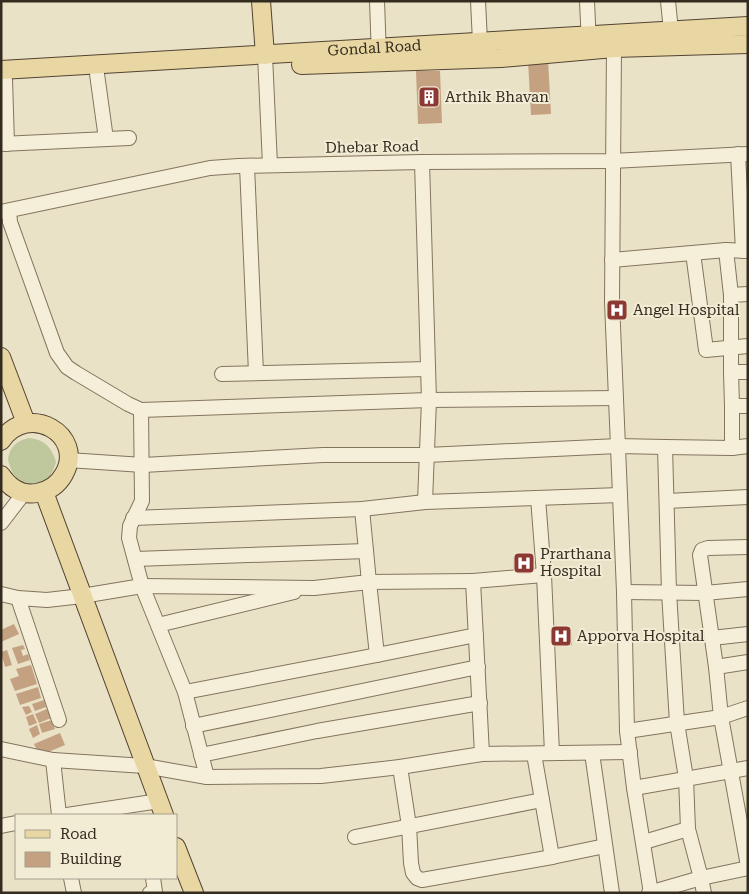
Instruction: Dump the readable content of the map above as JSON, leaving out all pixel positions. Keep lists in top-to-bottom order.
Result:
{
  "streets": {
    "main road": ["Gondal Road"],
    "street": ["Dhebar Road"]
  },
  "places": {
    "building": ["Arthik Bhavan"],
    "hospital": ["Angel Hospital", "Prarthana Hospital", "Apporva Hospital"]
  },
  "legend": ["Road", "Building"]
}
